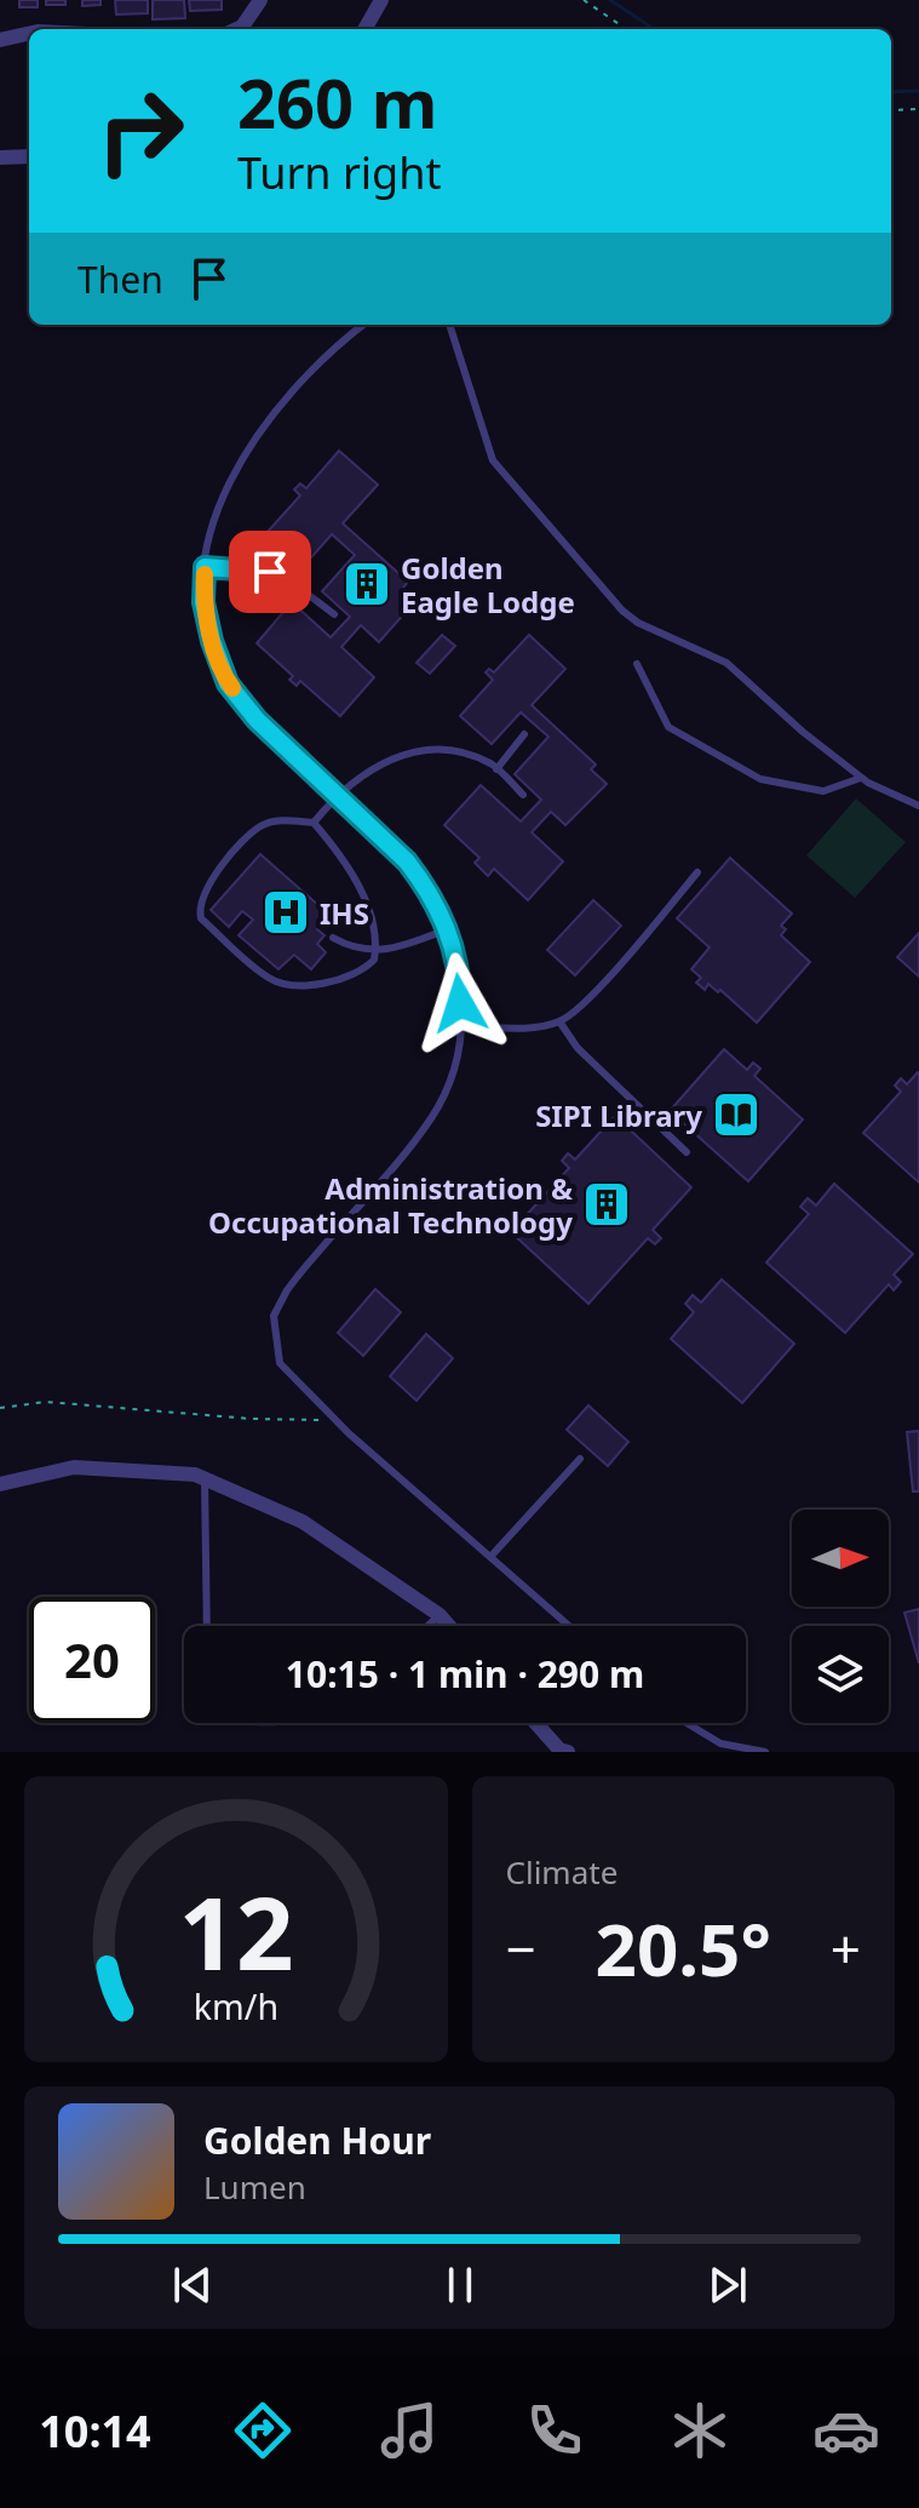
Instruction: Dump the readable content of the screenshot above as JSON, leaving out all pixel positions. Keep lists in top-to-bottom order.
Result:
{
  "places": {
    "building": ["Golden Eagle Lodge", "Administration & Occupational Technology"],
    "hospital": ["IHS"],
    "library": ["SIPI Library"]
  },
  "north": "right",
  "page": {
    "turn": ["260 m", "Turn right"],
    "then": "Then",
    "limit": "20",
    "trip": "10:15 · 1 min · 290 m",
    "tile": "Climate",
    "heat": ["−", "20.5°", "+"],
    "song": ["Golden Hour", "Lumen"],
    "tabs": "10:14",
    "gauge": ["12", "km/h"]
  }
}
